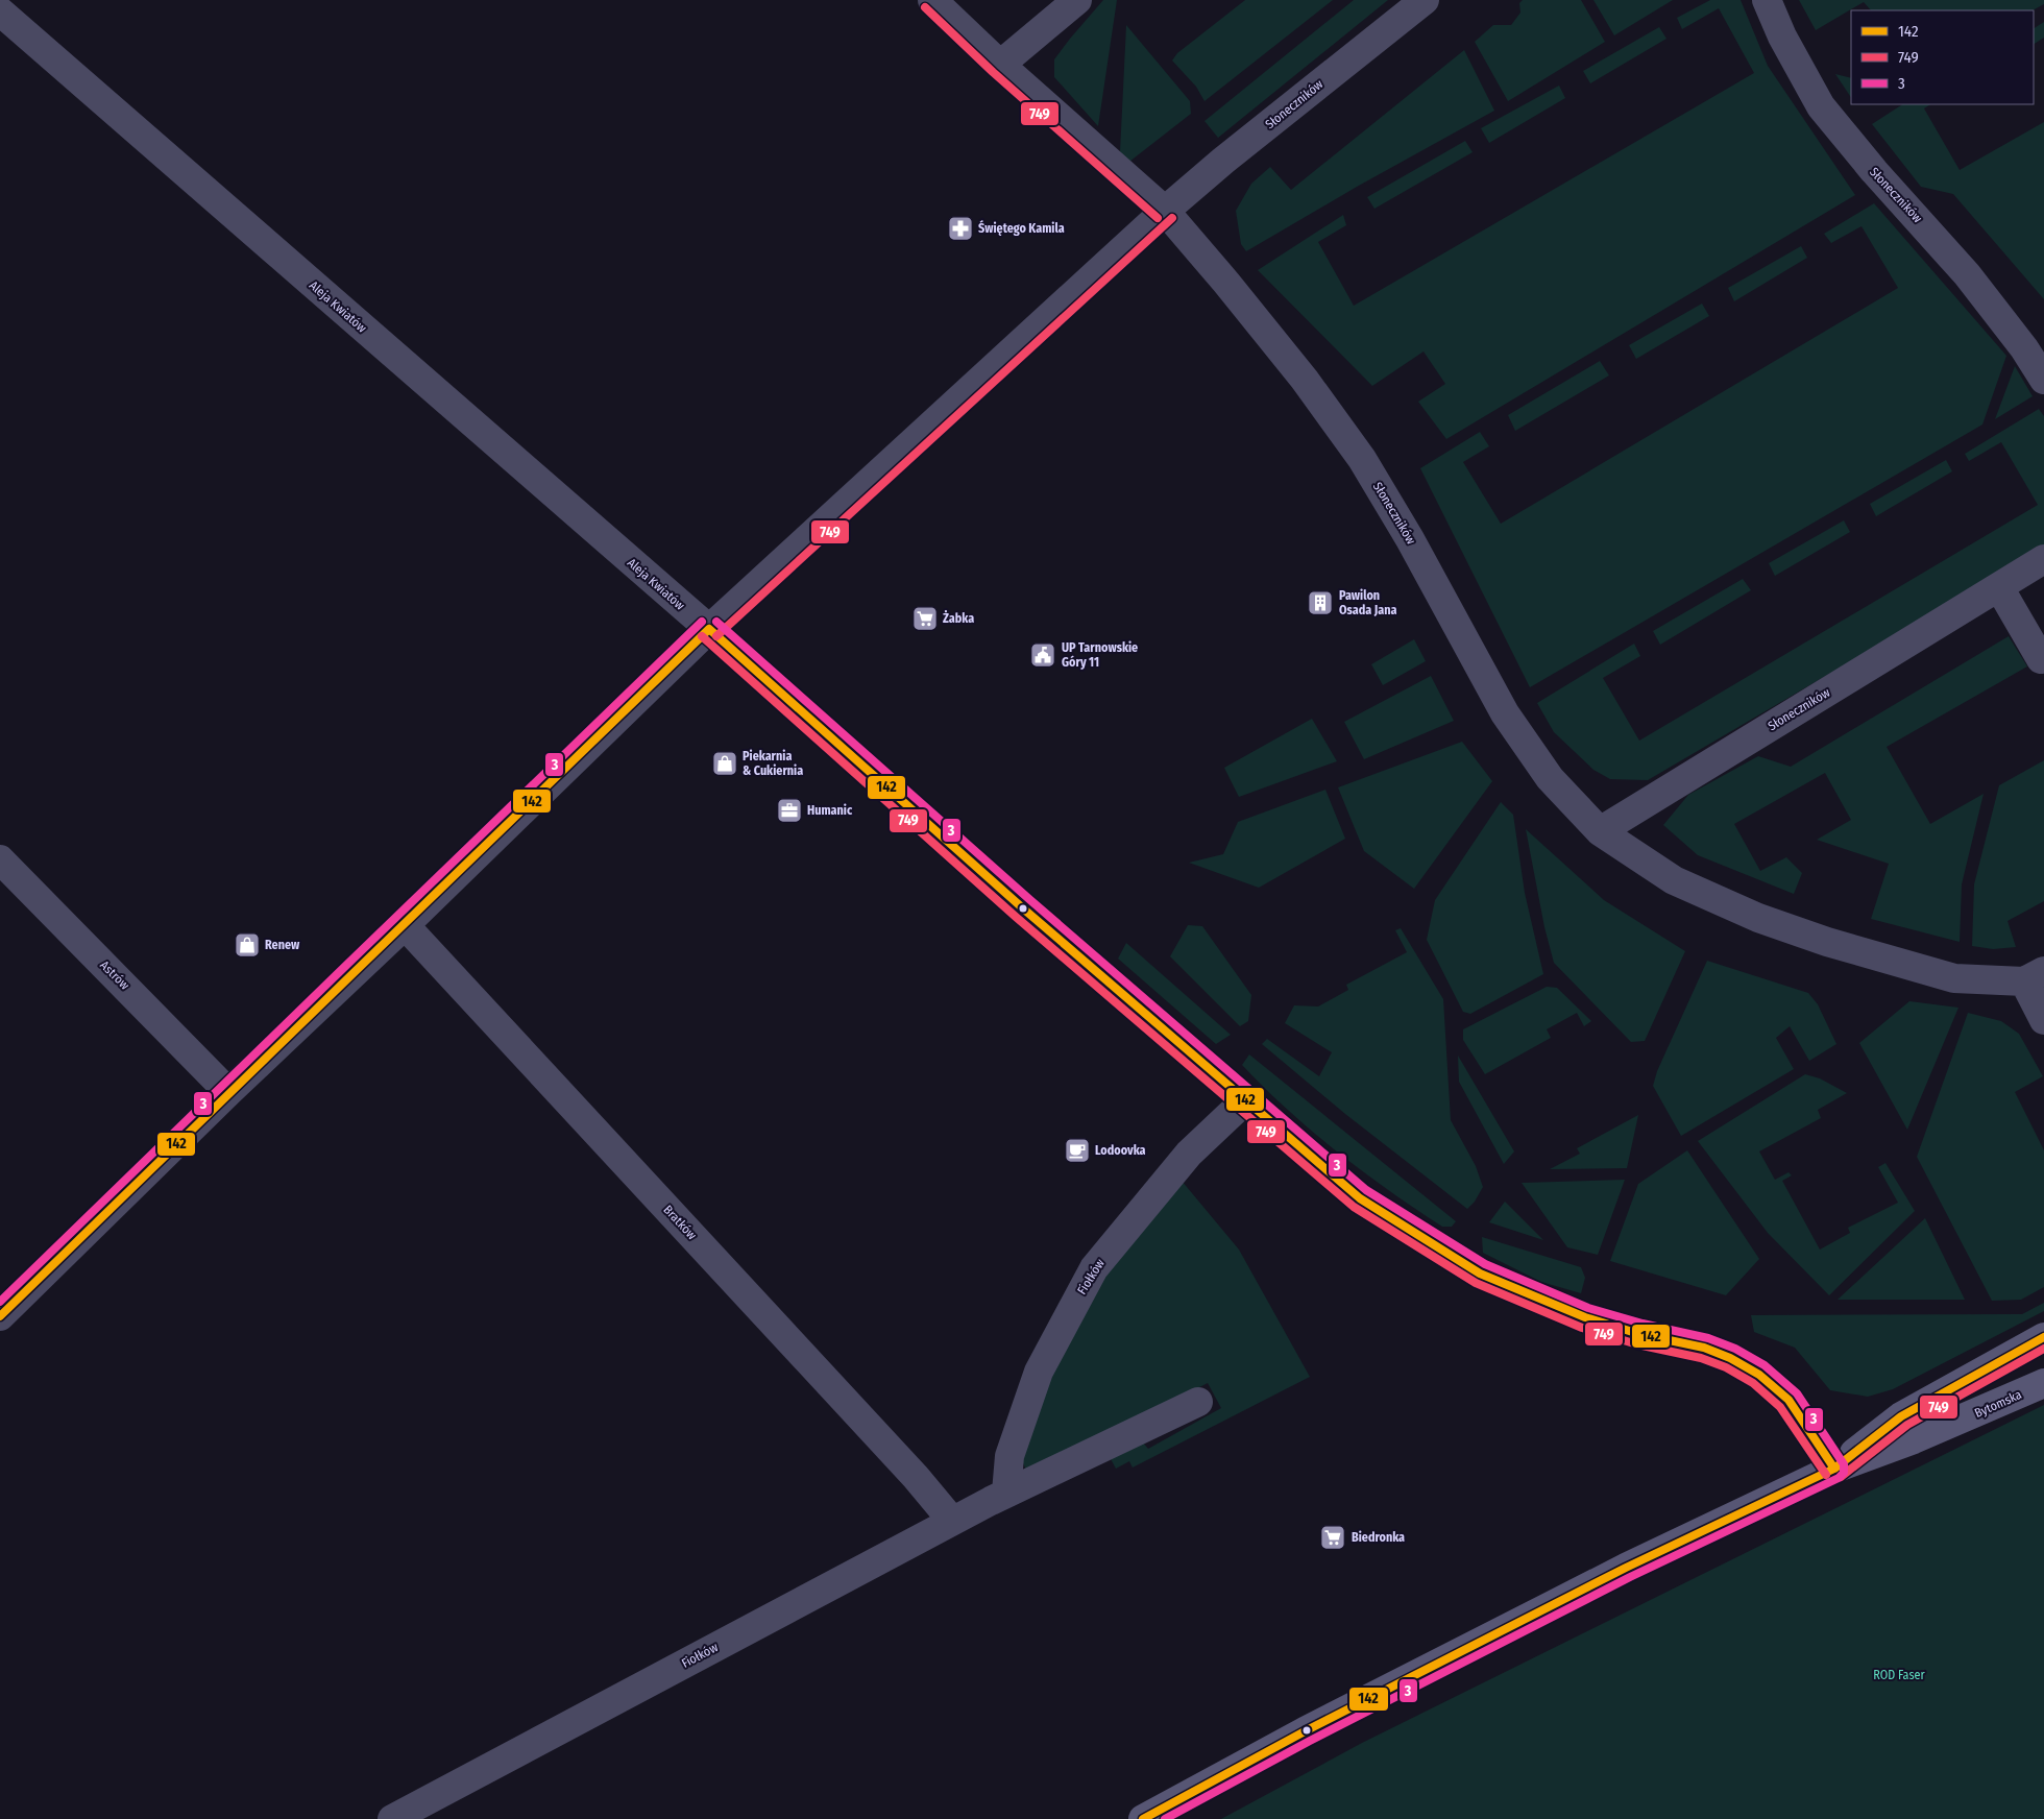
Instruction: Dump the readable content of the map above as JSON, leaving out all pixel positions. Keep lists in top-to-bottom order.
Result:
{
  "streets": {
    "street": [
      "Słoneczników",
      "Aleja Kwiatów",
      "Astrów",
      "Bratków",
      "Fiołków",
      "Bytomska"
    ]
  },
  "crossings": [
    ["Słoneczników", "Aleja Kwiatów"],
    ["Słoneczników", "Astrów"],
    ["Słoneczników", "Bratków"],
    ["Aleja Kwiatów", "Fiołków"],
    ["Aleja Kwiatów", "Bytomska"],
    ["Bratków", "Fiołków"]
  ],
  "parks": ["ROD Faser"],
  "places": {
    "pharmacy": ["Świętego Kamila"],
    "building": ["Pawilon Osada Jana"],
    "supermarket": ["Żabka", "Biedronka"],
    "public building": ["UP Tarnowskie Góry 11"],
    "shop": ["Piekarnia & Cukiernia", "Renew"],
    "office": ["Humanic"],
    "cafe": ["Lodoovka"]
  },
  "lines": ["transit line 749", "transit line 3", "transit line 142"],
  "legend": ["142", "749", "3"]
}
